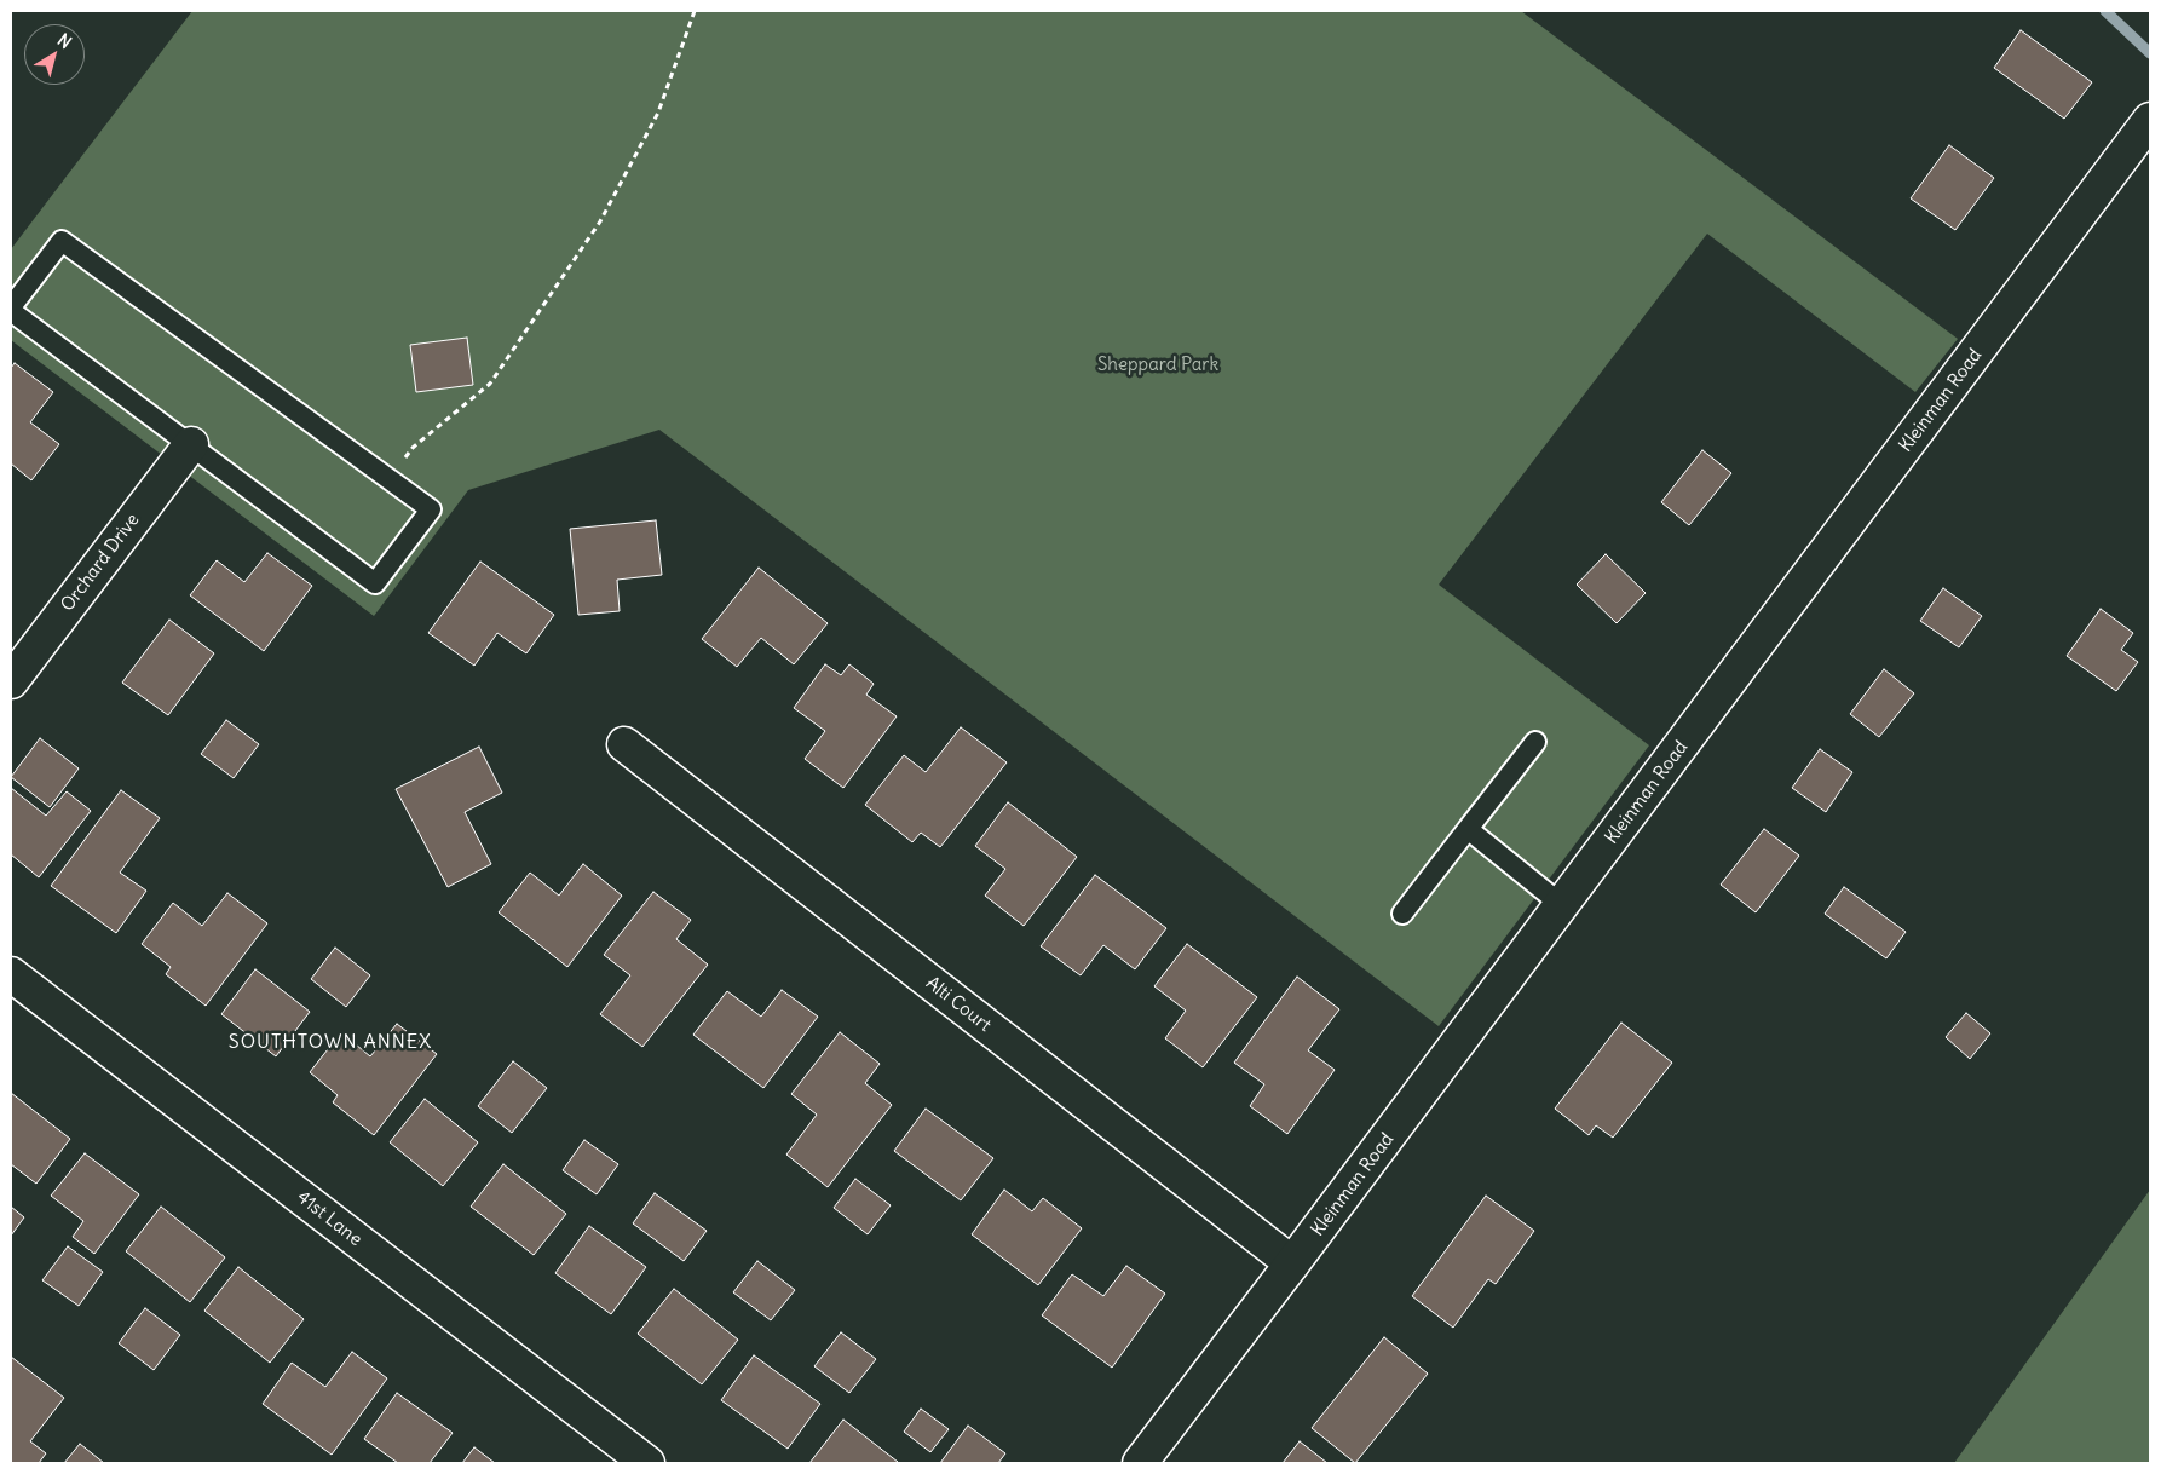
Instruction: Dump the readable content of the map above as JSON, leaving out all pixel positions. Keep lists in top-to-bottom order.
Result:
{
  "streets": {
    "street": [
      "Kleinman Road",
      "Orchard Drive",
      "Alti Court",
      "41st Lane"
    ]
  },
  "crossings": [
    ["Kleinman Road", "Alti Court"]
  ],
  "districts": ["SOUTHTOWN ANNEX"],
  "parks": ["Sheppard Park"],
  "north": "top right"
}
